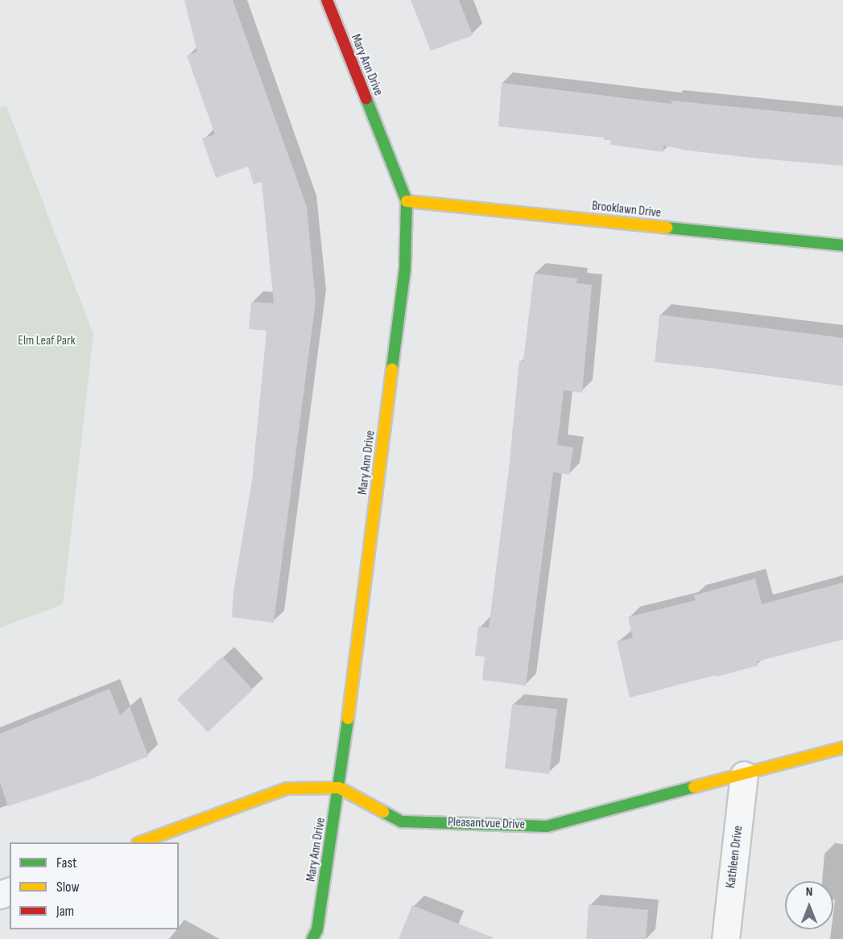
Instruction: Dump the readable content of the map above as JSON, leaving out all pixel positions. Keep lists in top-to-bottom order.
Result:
{
  "streets": {
    "street": [
      "Mary Ann Drive",
      "Brooklawn Drive",
      "Pleasantvue Drive",
      "Kathleen Drive"
    ]
  },
  "crossings": [
    ["Mary Ann Drive", "Brooklawn Drive"],
    ["Mary Ann Drive", "Pleasantvue Drive"],
    ["Pleasantvue Drive", "Kathleen Drive"]
  ],
  "parks": ["Elm Leaf Park"],
  "legend": ["Fast", "Slow", "Jam"],
  "north": "top"
}
